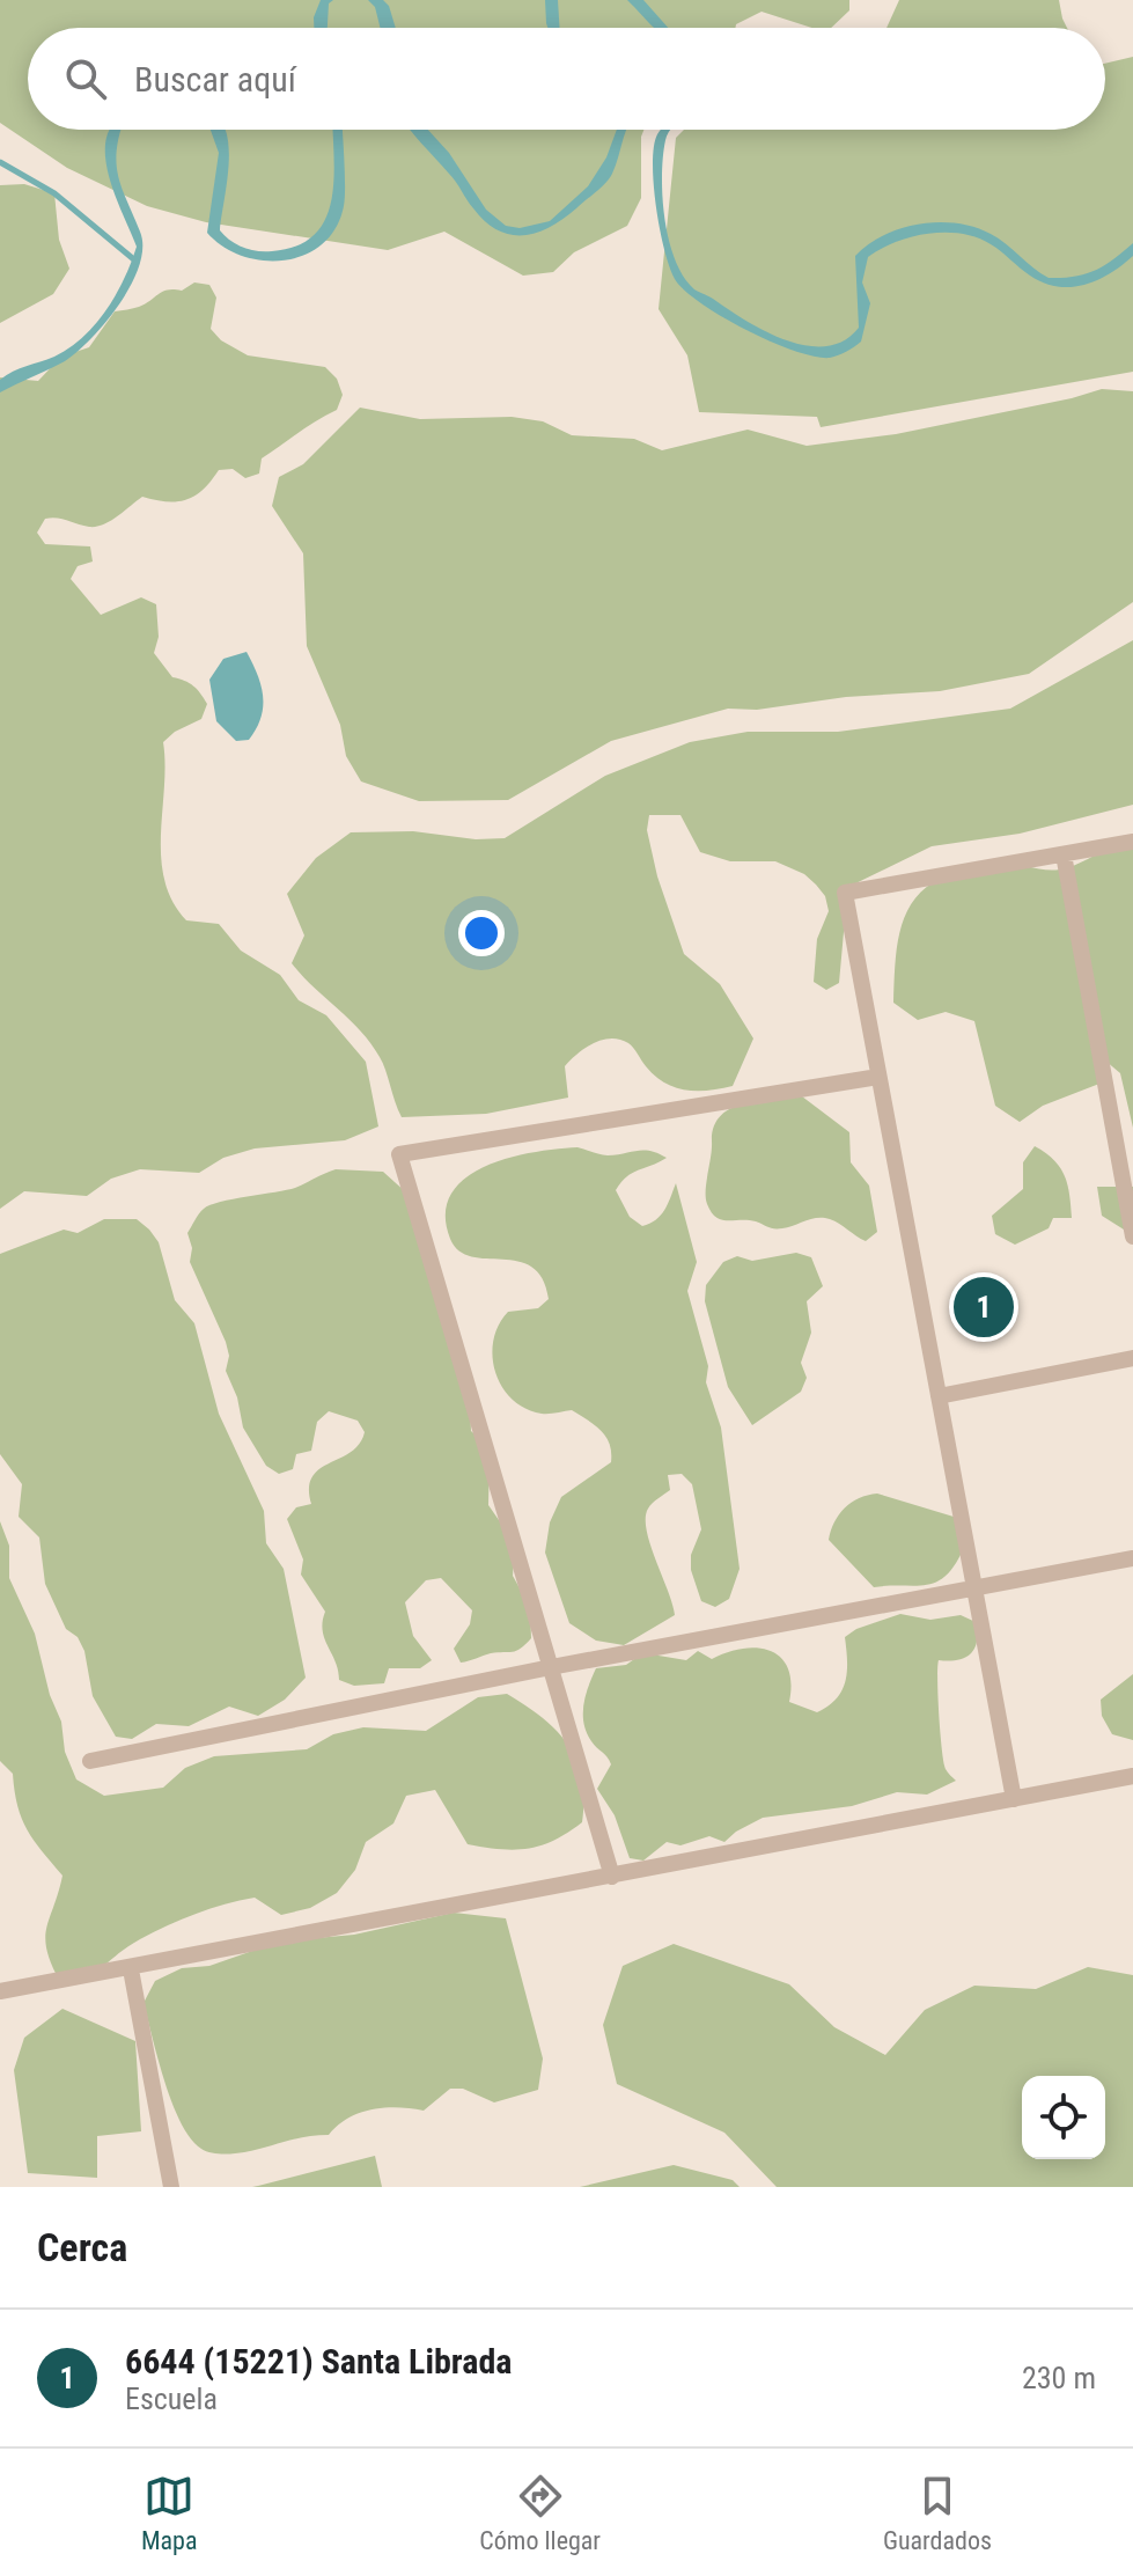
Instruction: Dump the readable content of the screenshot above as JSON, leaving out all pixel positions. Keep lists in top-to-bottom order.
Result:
{
  "page": {
    "search": "Buscar aquí",
    "pins": "1",
    "heading": "Cerca",
    "list": [
      {
        "mark": "1",
        "name": "6644 (15221) Santa Librada",
        "note": "Escuela",
        "value": "230 m"
      }
    ],
    "nav": ["Mapa", "Cómo llegar", "Guardados"]
  }
}
